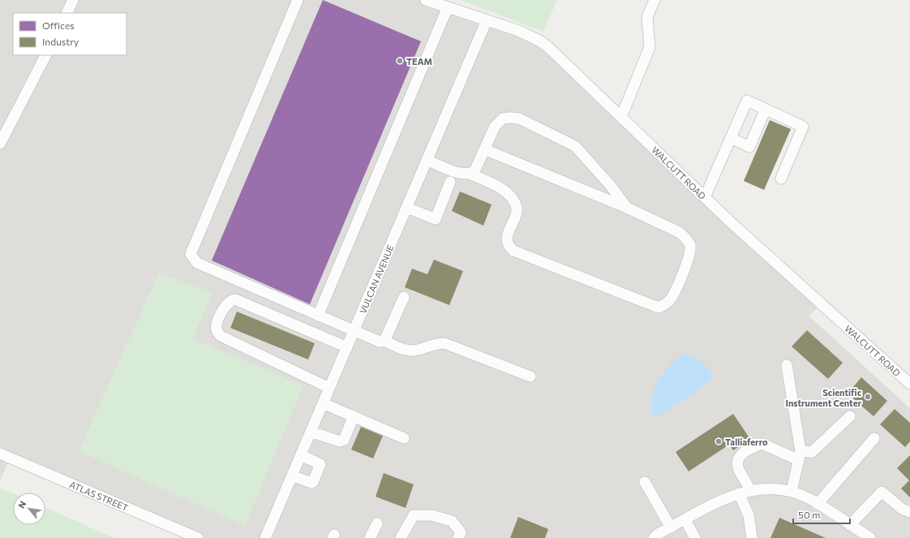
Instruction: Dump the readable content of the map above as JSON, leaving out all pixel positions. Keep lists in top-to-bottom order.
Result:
{
  "streets": {
    "street": ["WALCUTT ROAD", "VULCAN AVENUE", "ATLAS STREET"]
  },
  "crossings": [
    ["WALCUTT ROAD", "VULCAN AVENUE"]
  ],
  "places": ["TEAM", "Scientific Instrument Center", "Talliaferro"],
  "legend": ["Offices", "Industry"],
  "scale_bar": "50 m",
  "north": "top left"
}
